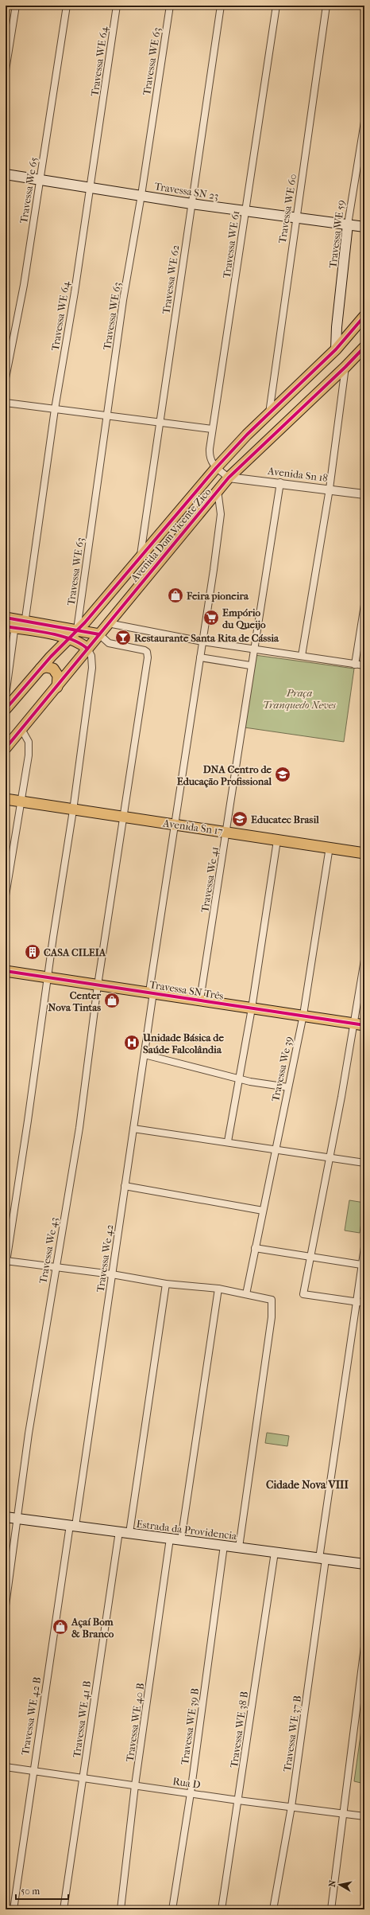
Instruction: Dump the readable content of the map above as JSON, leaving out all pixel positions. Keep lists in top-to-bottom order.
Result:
{
  "streets": {
    "main road": [
      "Travessa SN 23",
      "Travessa WE 59",
      "Avenida Dom Vicente Zico",
      "Avenida Sn 17",
      "Travessa SN Três",
      "Estrada da Providencia"
    ],
    "street": [
      "Travessa WE 64",
      "Travessa WE 63",
      "Travessa We 65",
      "Travessa WE 60",
      "Travessa WE 61",
      "Travessa WE 62",
      "Avenida Sn 18",
      "Travessa We 41",
      "Travessa We 39",
      "Travessa We 43",
      "Travessa We 42",
      "Travessa WE 42 B",
      "Travessa WE 41 B",
      "Travessa WE 40 B",
      "Travessa WE 39 B",
      "Travessa WE 38 B",
      "Travessa WE 37 B",
      "Rua D"
    ]
  },
  "crossings": [
    ["Travessa WE 64", "Travessa SN 23"],
    ["Travessa WE 63", "Travessa SN 23"],
    ["Travessa WE 63", "Avenida Dom Vicente Zico"],
    ["Travessa We 65", "Travessa SN 23"],
    ["Travessa SN 23", "Travessa WE 60"],
    ["Travessa SN 23", "Travessa WE 59"],
    ["Travessa SN 23", "Travessa WE 61"],
    ["Travessa SN 23", "Travessa WE 62"],
    ["Travessa WE 60", "Avenida Dom Vicente Zico"],
    ["Travessa WE 59", "Avenida Dom Vicente Zico"],
    ["Travessa WE 61", "Avenida Sn 18"],
    ["Travessa WE 61", "Avenida Dom Vicente Zico"],
    ["Travessa WE 62", "Avenida Dom Vicente Zico"],
    ["Avenida Sn 18", "Avenida Dom Vicente Zico"],
    ["Avenida Sn 17", "Travessa We 41"],
    ["Avenida Sn 17", "Travessa We 39"],
    ["Travessa We 41", "Travessa SN Três"],
    ["Travessa SN Três", "Travessa We 39"],
    ["Travessa SN Três", "Travessa We 43"],
    ["Travessa SN Três", "Travessa We 42"],
    ["Travessa We 43", "Estrada da Providencia"],
    ["Travessa We 42", "Estrada da Providencia"],
    ["Travessa We 42", "Travessa WE 42 B"],
    ["Estrada da Providencia", "Travessa WE 42 B"],
    ["Estrada da Providencia", "Travessa WE 41 B"],
    ["Estrada da Providencia", "Travessa WE 40 B"],
    ["Estrada da Providencia", "Travessa WE 39 B"],
    ["Estrada da Providencia", "Travessa WE 38 B"],
    ["Estrada da Providencia", "Travessa WE 37 B"],
    ["Travessa WE 42 B", "Rua D"],
    ["Travessa WE 41 B", "Rua D"],
    ["Travessa WE 40 B", "Rua D"],
    ["Travessa WE 39 B", "Rua D"],
    ["Travessa WE 38 B", "Rua D"],
    ["Travessa WE 37 B", "Rua D"]
  ],
  "districts": ["Cidade Nova VIII"],
  "parks": ["Praça Tranquedo Neves"],
  "places": {
    "shop": ["Feira pioneira", "Center Nova Tintas", "Açaí Bom & Branco"],
    "supermarket": ["Empório du Queijo"],
    "bar": ["Restaurante Santa Rita de Cássia"],
    "school or university": ["DNA Centro de Educação Profissional", "Educatec Brasil"],
    "building": ["CASA CILEIA"],
    "hospital": ["Unidade Básica de Saúde Falcolândia"]
  },
  "scale_bar": "50 m",
  "north": "left"
}
